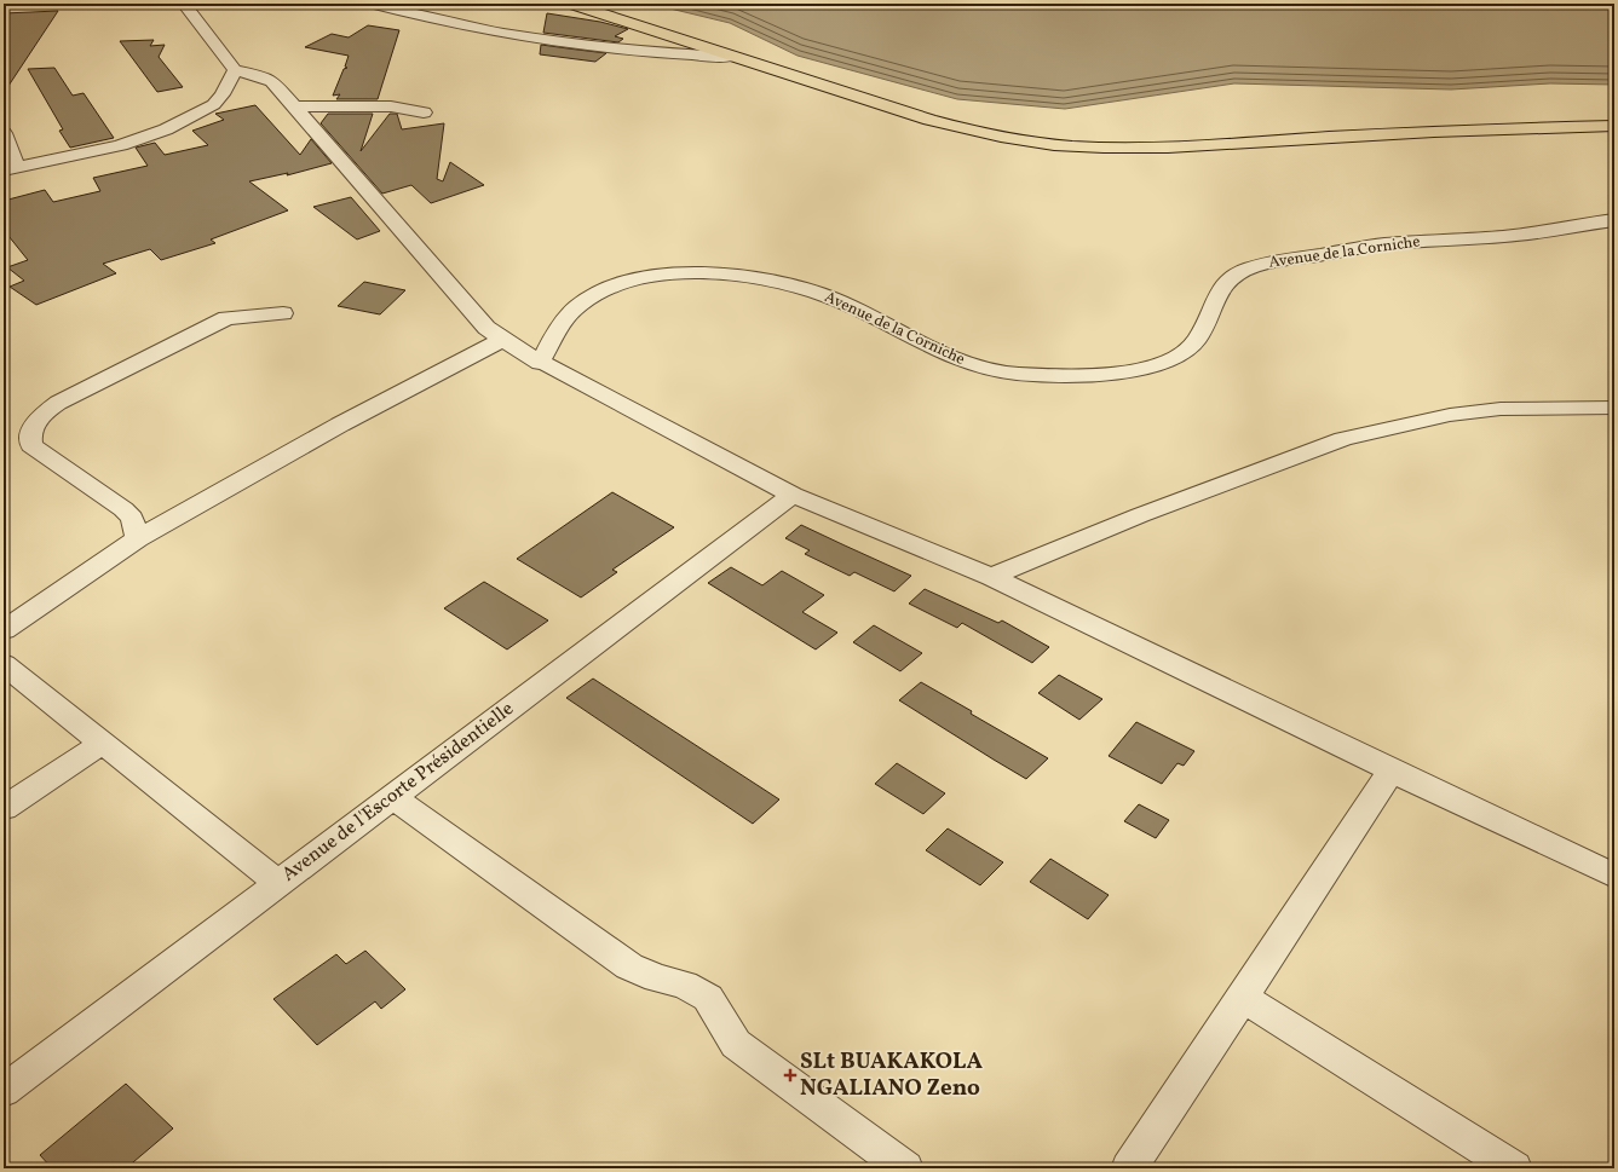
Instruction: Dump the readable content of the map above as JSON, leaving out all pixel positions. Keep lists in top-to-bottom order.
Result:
{
  "streets": {
    "street": ["Avenue de la Corniche", "Avenue de l'Escorte Présidentielle"]
  },
  "places": {
    "health": ["SLt BUAKAKOLA NGALIANO Zeno"]
  }
}
